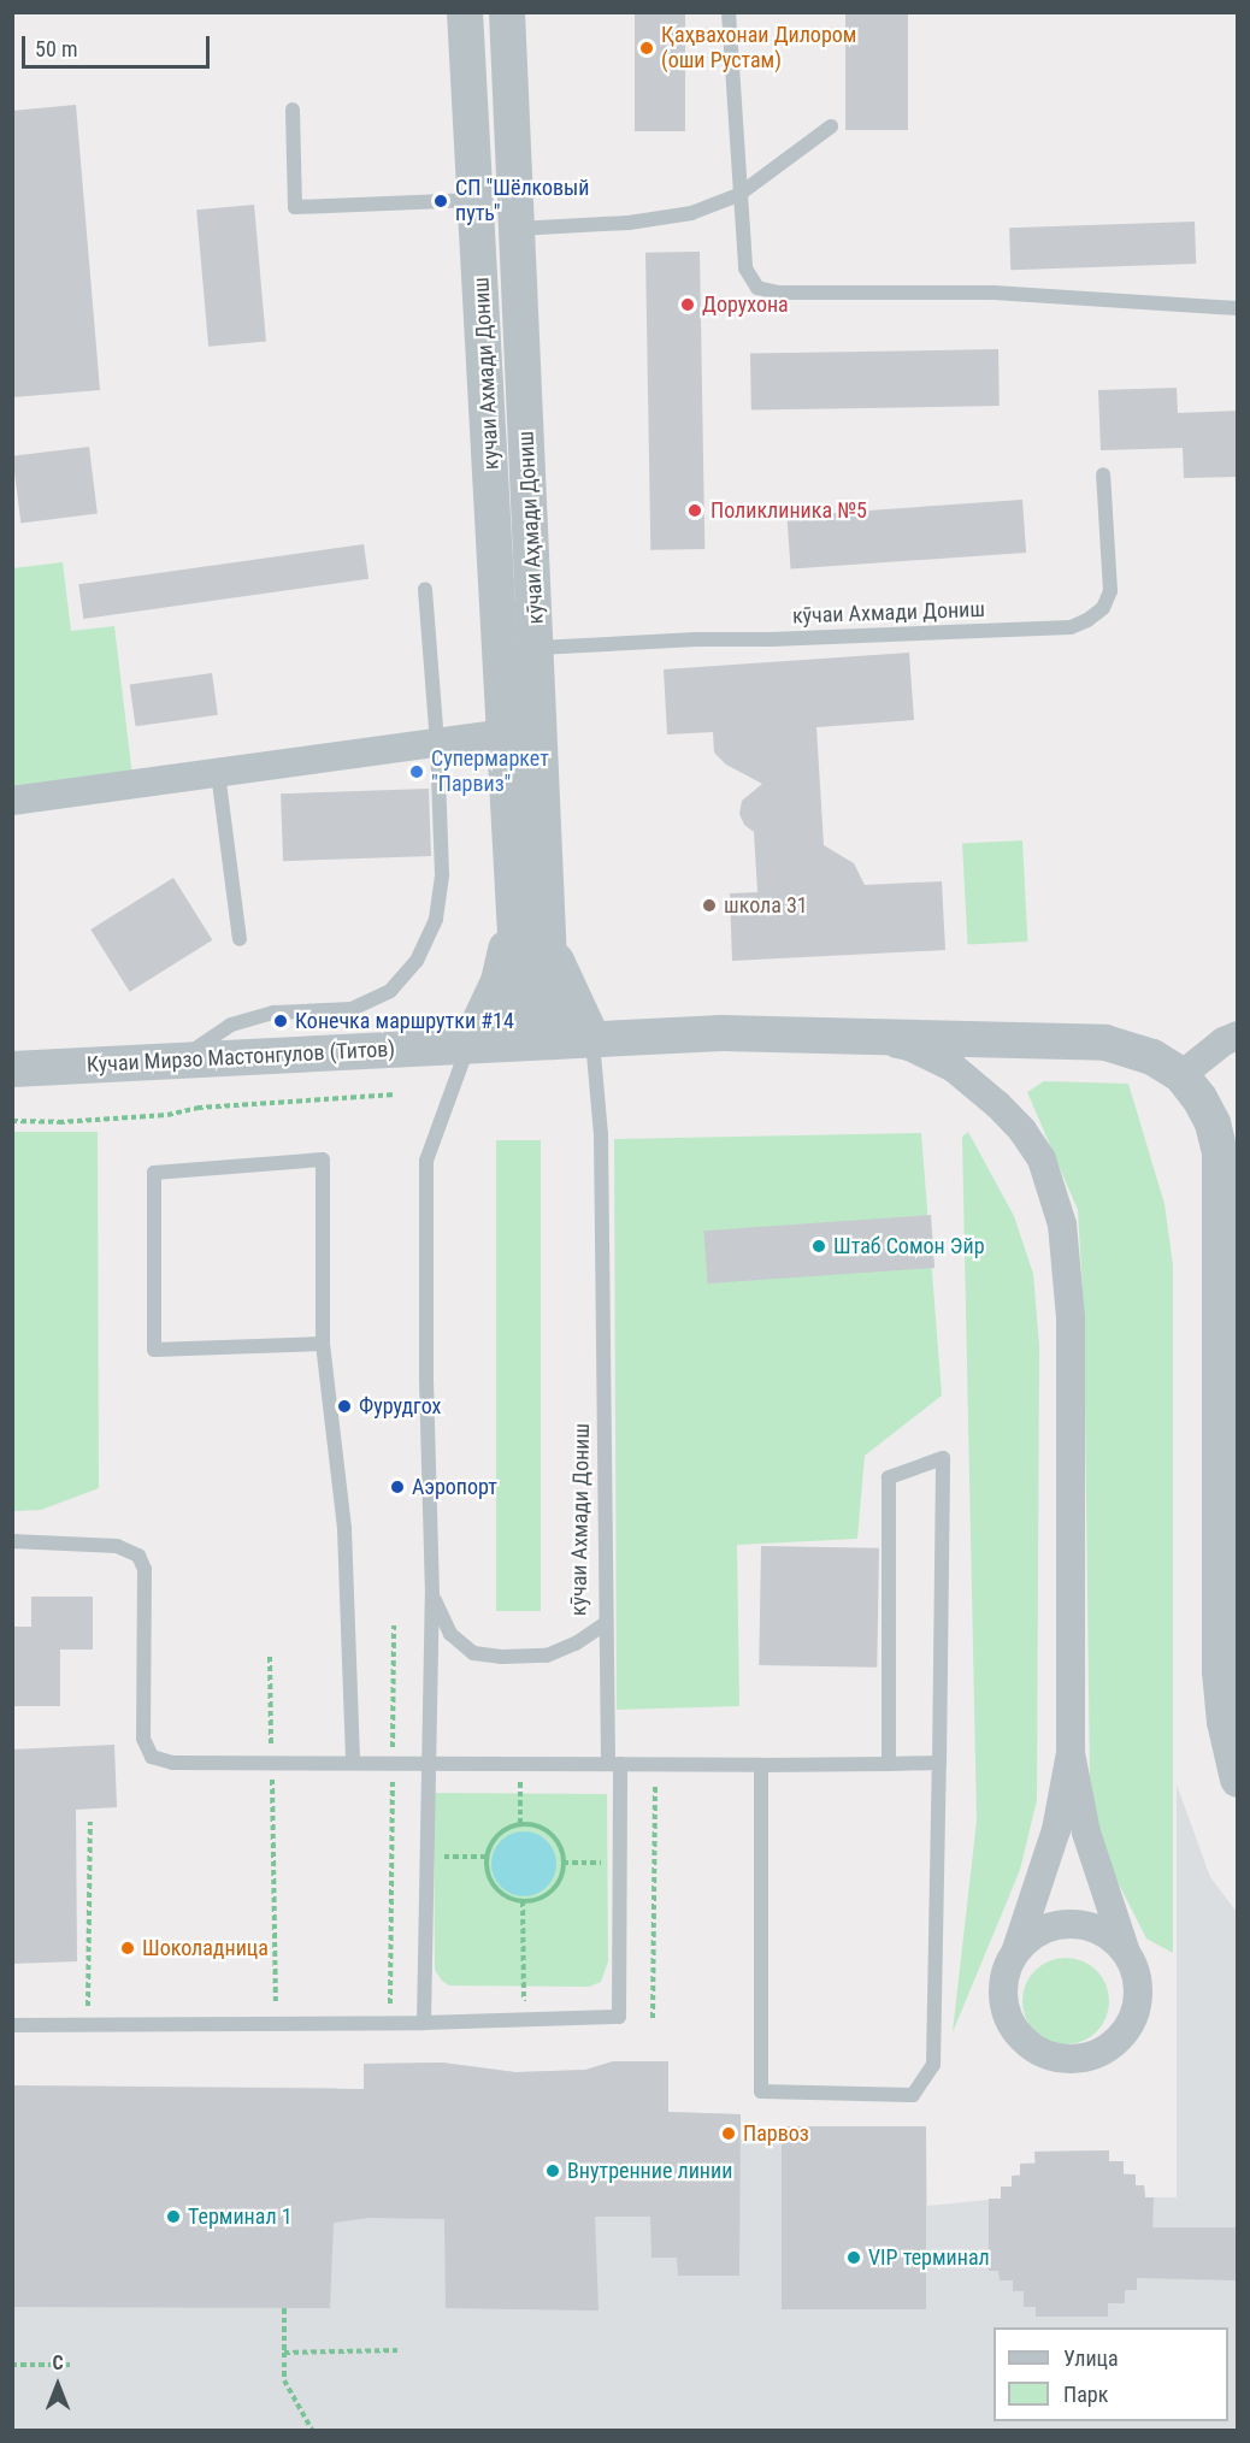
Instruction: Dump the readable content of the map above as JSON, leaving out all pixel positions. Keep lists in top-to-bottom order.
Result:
{
  "streets": {
    "street": ["кучаи Ахмади Дониш", "кӯчаи Аҳмади Дониш", "Кучаи Мирзо Мастонгулов (Титов)"],
    "lane": ["кӯчаи Ахмади Дониш"]
  },
  "crossings": [
    ["кучаи Ахмади Дониш", "кӯчаи Аҳмади Дониш"],
    ["кучаи Ахмади Дониш", "Кучаи Мирзо Мастонгулов (Титов)"],
    ["кӯчаи Аҳмади Дониш", "кӯчаи Ахмади Дониш"],
    ["кӯчаи Ахмади Дониш", "Кучаи Мирзо Мастонгулов (Титов)"]
  ],
  "places": [
    "Қаҳвахонаи Дилором (оши Рустам)",
    "СП \"Шёлковый путь\"",
    "Дорухона",
    "Поликлиника №5",
    "Супермаркет \"Парвиз\"",
    "школа 31",
    "Конечка маршрутки #14",
    "Штаб Сомон Эйр",
    "Фурудгох",
    "Аэропорт",
    "Шоколадница",
    "Парвоз",
    "Внутренние линии",
    "Терминал 1",
    "VIP терминал"
  ],
  "legend": ["Улица", "Парк"],
  "scale_bar": "50 m",
  "north": "top"
}
